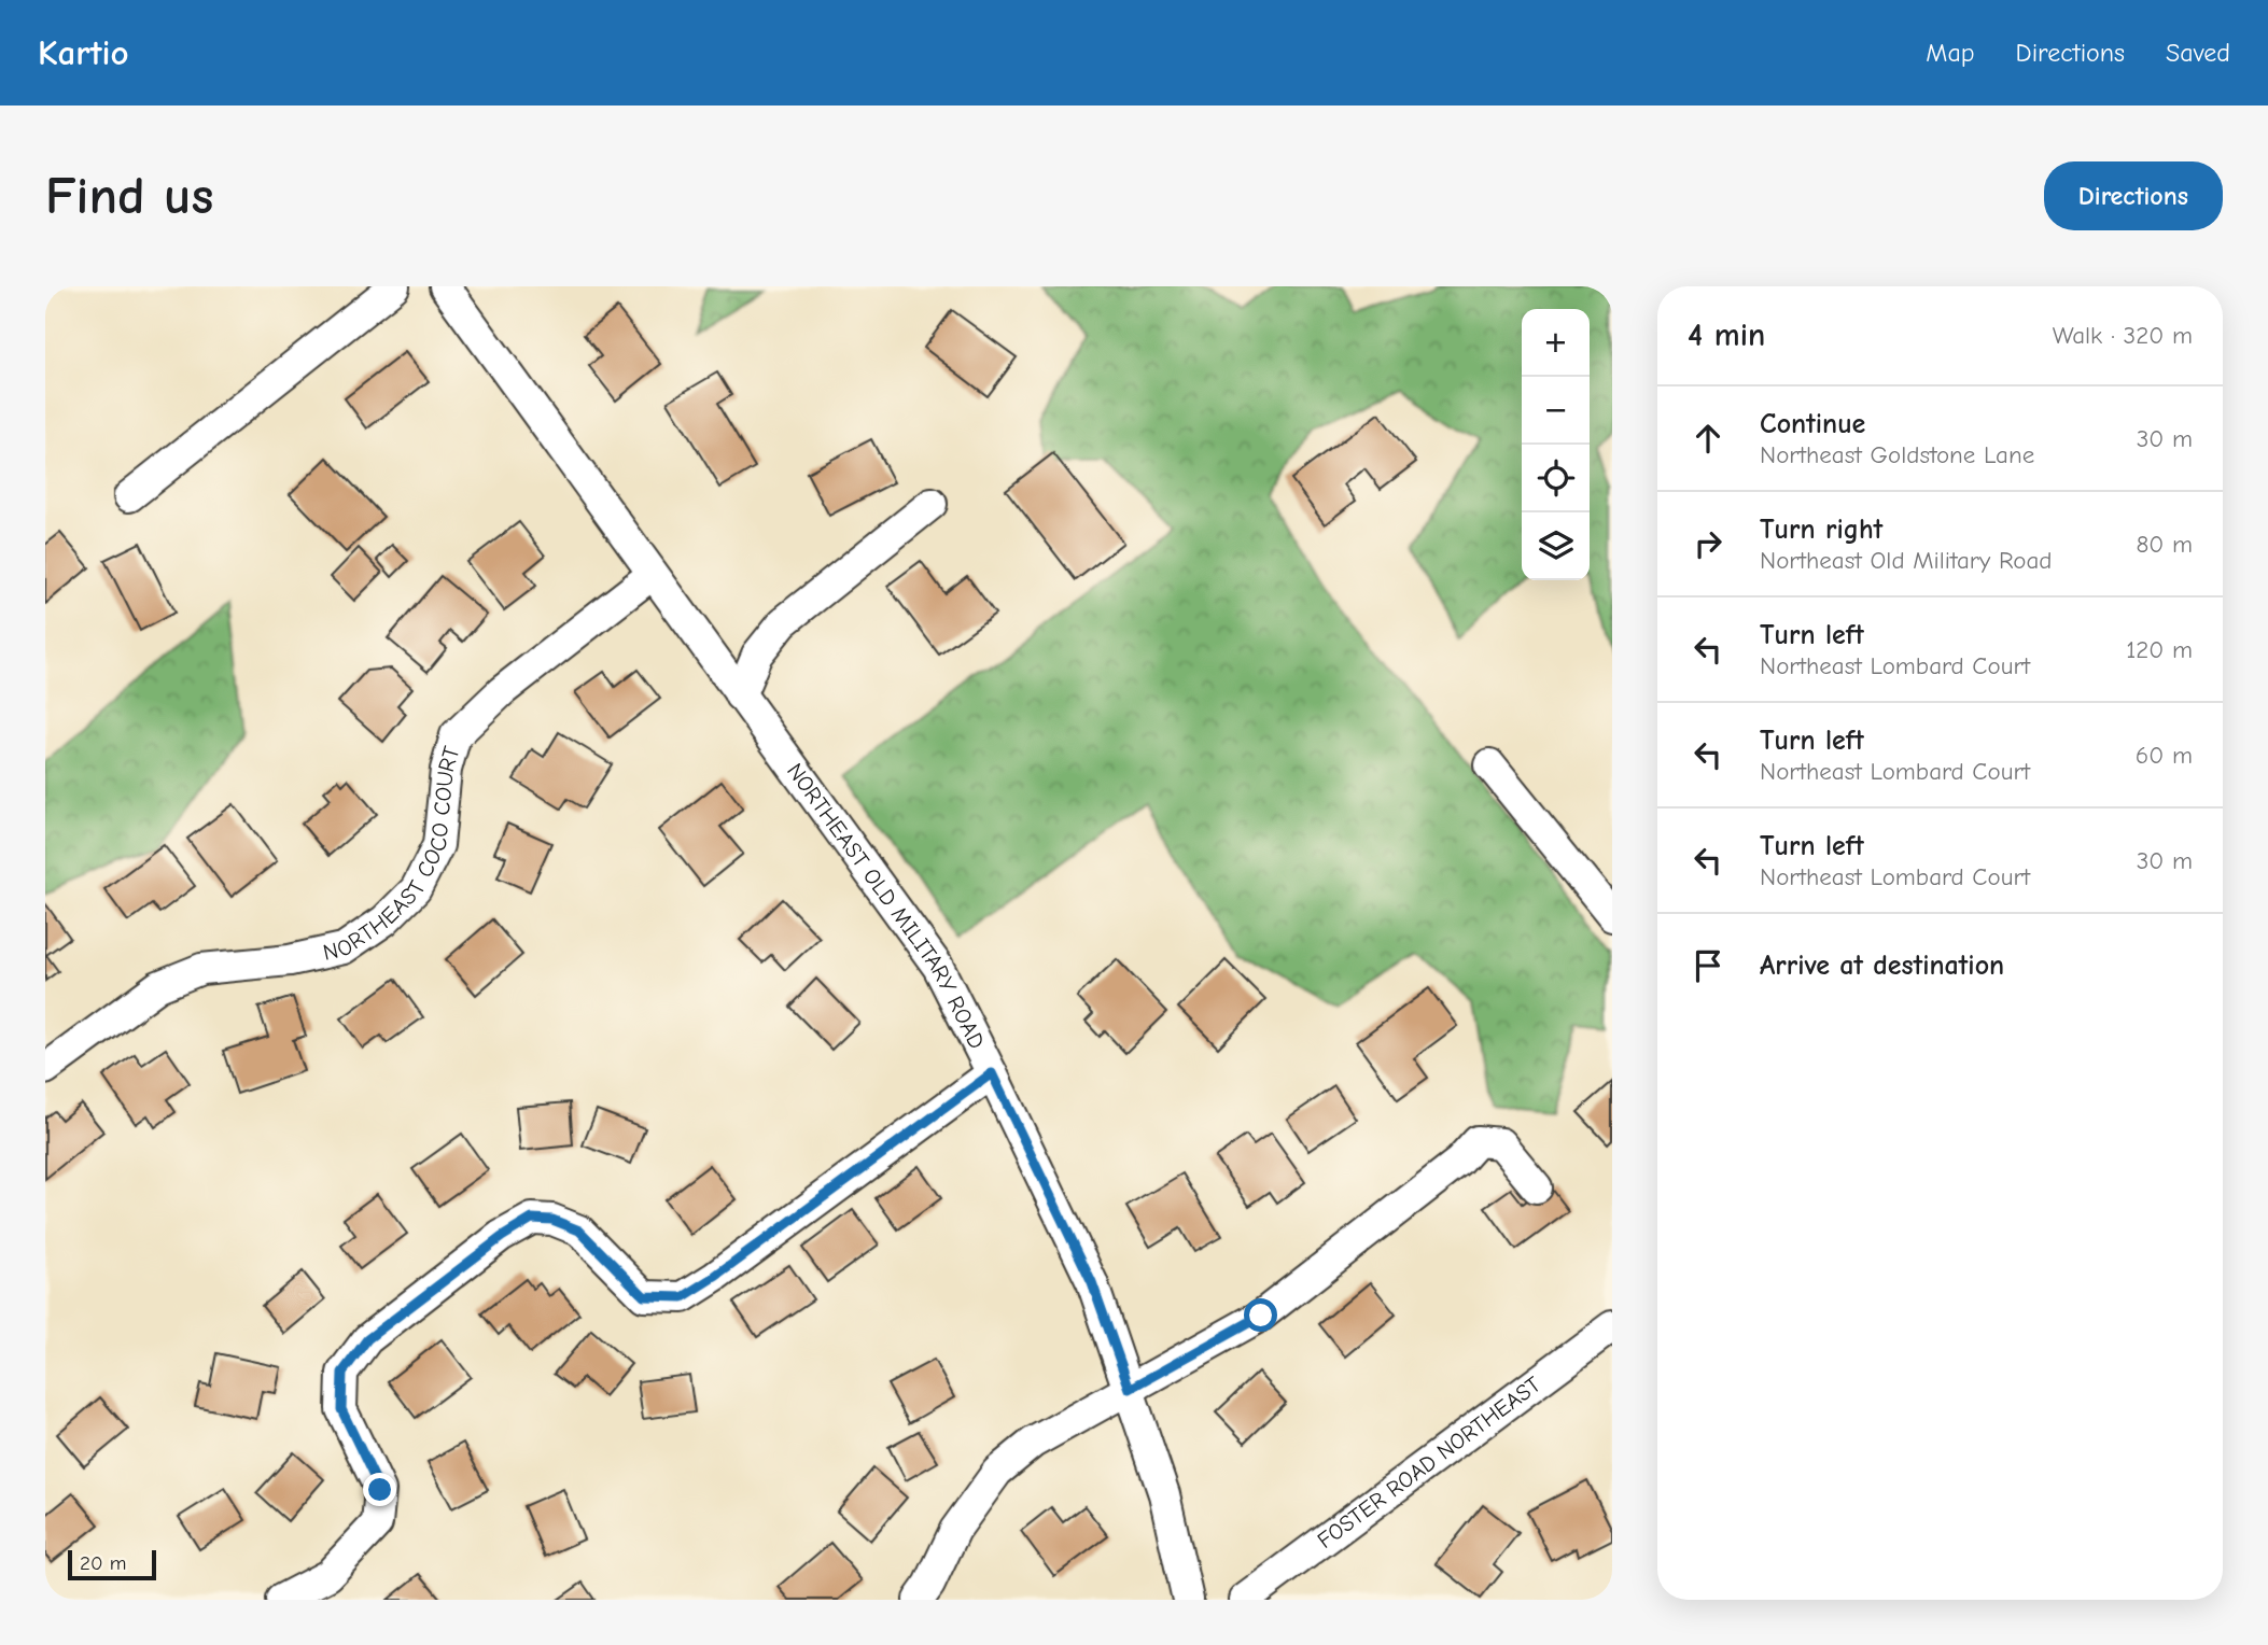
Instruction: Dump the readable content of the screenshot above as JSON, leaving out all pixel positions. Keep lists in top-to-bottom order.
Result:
{
  "streets": {
    "street": ["NORTHEAST COCO COURT", "NORTHEAST OLD MILITARY ROAD", "FOSTER ROAD NORTHEAST"]
  },
  "crossings": [
    ["NORTHEAST COCO COURT", "NORTHEAST OLD MILITARY ROAD"]
  ],
  "scale_bar": "20 m",
  "page": {
    "header": "Kartio",
    "nav": ["Map", "Directions", "Saved"],
    "buttons": "Directions",
    "title": "Find us",
    "heading": ["4 min", "Walk · 320 m"],
    "map_buttons": ["+", "−"],
    "list": [
      ["Continue", "Northeast Goldstone Lane", "30 m"],
      ["Turn right", "Northeast Old Military Road", "80 m"],
      ["Turn left", "Northeast Lombard Court", "120 m"],
      ["Turn left", "Northeast Lombard Court", "60 m"],
      ["Turn left", "Northeast Lombard Court", "30 m"],
      "Arrive at destination"
    ],
    "scale": "20 m"
  }
}
